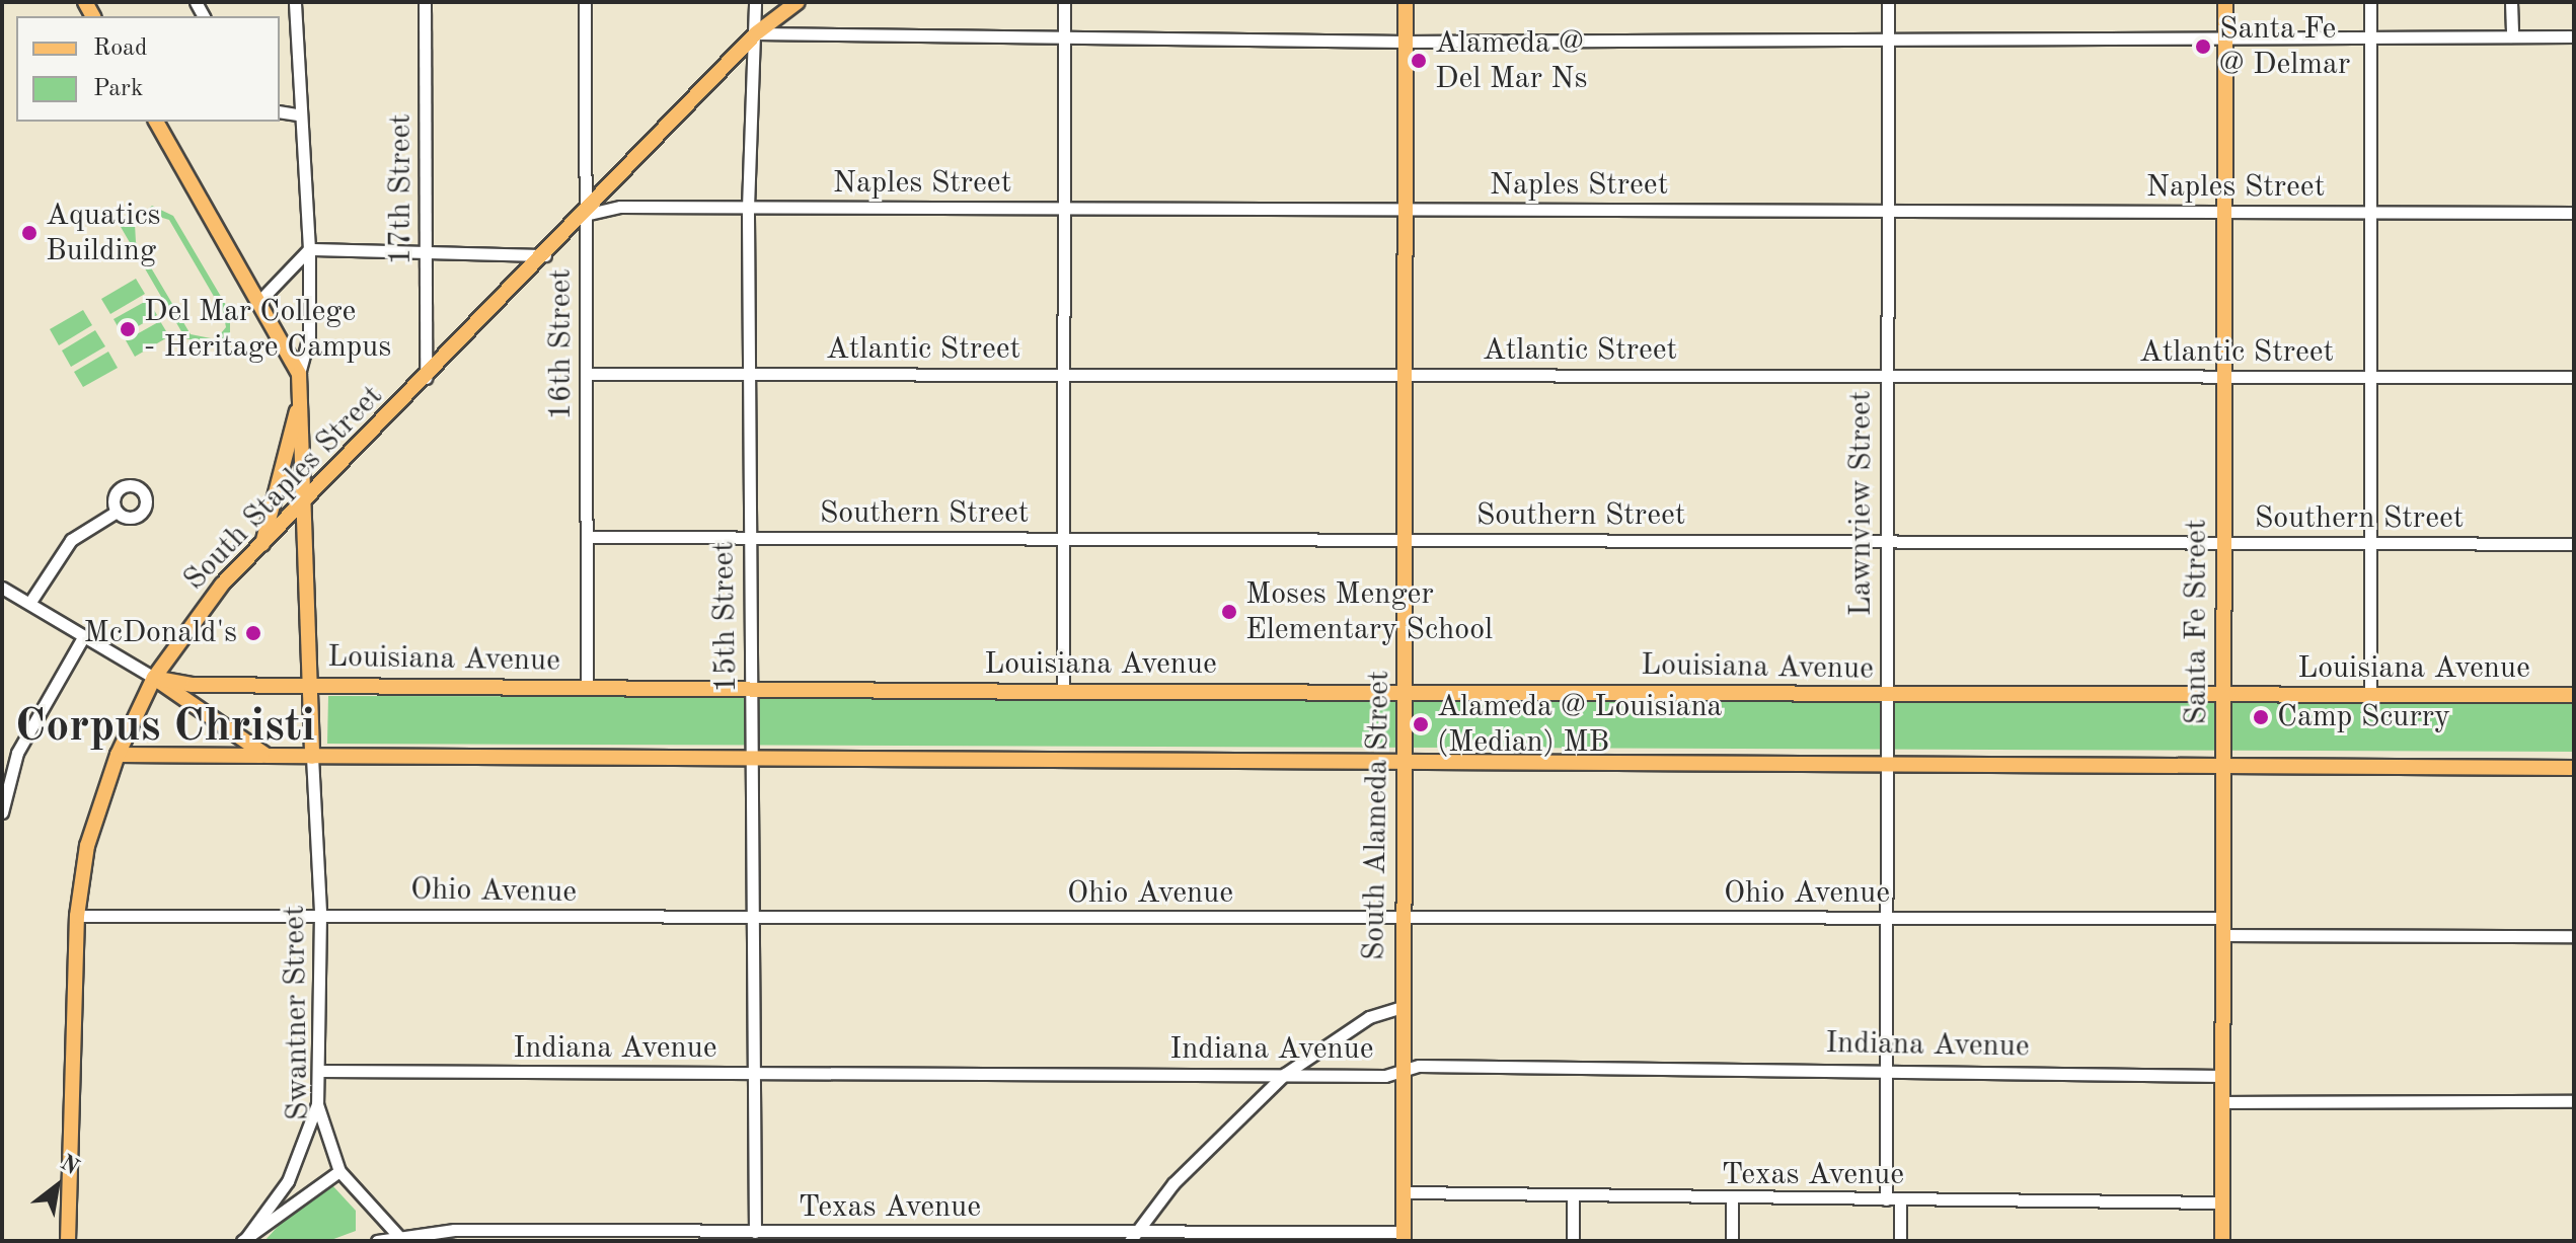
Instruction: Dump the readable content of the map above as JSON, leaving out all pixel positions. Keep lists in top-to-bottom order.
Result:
{
  "streets": {
    "main road": [
      "South Staples Street",
      "Santa Fe Street",
      "Louisiana Avenue",
      "South Alameda Street"
    ],
    "street": [
      "Naples Street",
      "17th Street",
      "16th Street",
      "Atlantic Street",
      "Lawnview Street",
      "Southern Street",
      "15th Street",
      "Ohio Avenue",
      "Swantner Street",
      "Indiana Avenue",
      "Texas Avenue"
    ]
  },
  "crossings": [
    ["Naples Street", "16th Street"],
    ["Naples Street", "South Staples Street"],
    ["Naples Street", "Lawnview Street"],
    ["Naples Street", "15th Street"],
    ["Naples Street", "Santa Fe Street"],
    ["Naples Street", "South Alameda Street"],
    ["17th Street", "South Staples Street"],
    ["16th Street", "Atlantic Street"],
    ["16th Street", "South Staples Street"],
    ["16th Street", "Southern Street"],
    ["16th Street", "Louisiana Avenue"],
    ["Atlantic Street", "Lawnview Street"],
    ["Atlantic Street", "15th Street"],
    ["Atlantic Street", "Santa Fe Street"],
    ["Atlantic Street", "South Alameda Street"],
    ["South Staples Street", "15th Street"],
    ["South Staples Street", "Louisiana Avenue"],
    ["South Staples Street", "Ohio Avenue"],
    ["Lawnview Street", "Southern Street"],
    ["Lawnview Street", "Louisiana Avenue"],
    ["Lawnview Street", "Ohio Avenue"],
    ["Lawnview Street", "Indiana Avenue"],
    ["Lawnview Street", "Texas Avenue"],
    ["Southern Street", "15th Street"],
    ["Southern Street", "Santa Fe Street"],
    ["Southern Street", "South Alameda Street"],
    ["15th Street", "Louisiana Avenue"],
    ["15th Street", "Ohio Avenue"],
    ["15th Street", "Indiana Avenue"],
    ["15th Street", "Texas Avenue"],
    ["Santa Fe Street", "Louisiana Avenue"],
    ["Santa Fe Street", "Ohio Avenue"],
    ["Santa Fe Street", "Indiana Avenue"],
    ["Santa Fe Street", "Texas Avenue"],
    ["Louisiana Avenue", "South Alameda Street"],
    ["South Alameda Street", "Ohio Avenue"],
    ["South Alameda Street", "Indiana Avenue"],
    ["South Alameda Street", "Texas Avenue"],
    ["Ohio Avenue", "Swantner Street"],
    ["Swantner Street", "Indiana Avenue"],
    ["Swantner Street", "Texas Avenue"]
  ],
  "districts": ["Corpus Christi"],
  "places": [
    "Santa Fe @ Delmar",
    "Alameda @ Del Mar Ns",
    "Aquatics Building",
    "Del Mar College - Heritage Campus",
    "Moses Menger Elementary School",
    "McDonald's",
    "Camp Scurry",
    "Alameda @ Louisiana (Median) MB"
  ],
  "legend": ["Road", "Park"],
  "north": "top right"
}
